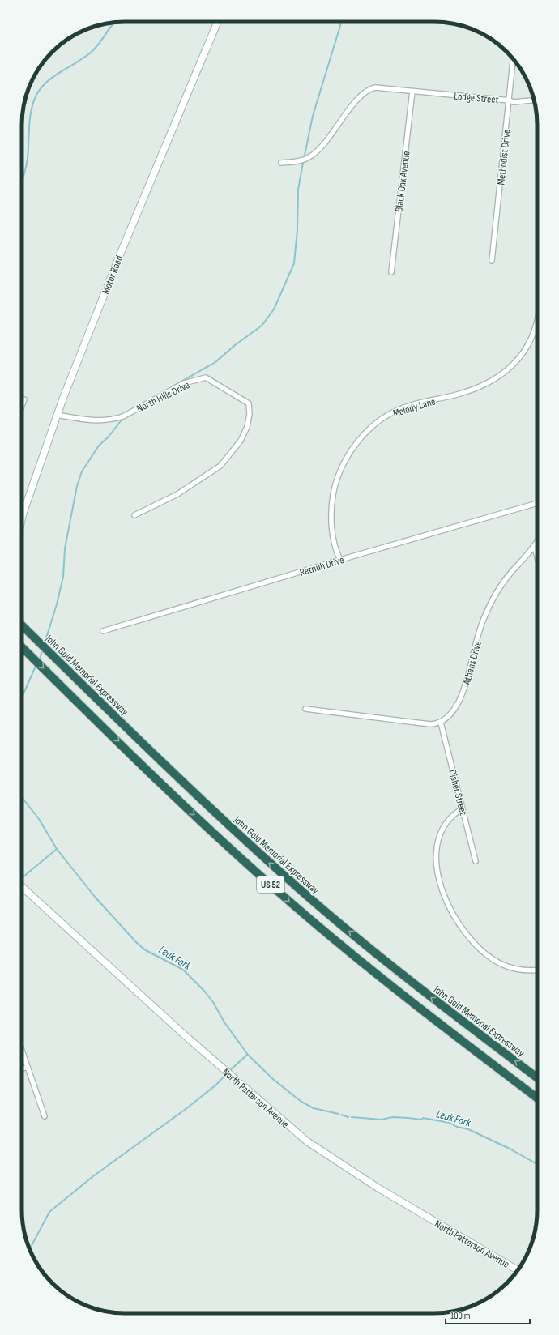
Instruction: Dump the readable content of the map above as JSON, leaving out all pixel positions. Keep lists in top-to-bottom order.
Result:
{
  "streets": {
    "highway": ["John Gold Memorial Expressway", "US 52"],
    "main road": ["Motor Road", "North Patterson Avenue"],
    "street": [
      "Lodge Street",
      "Methodist Drive",
      "Black Oak Avenue",
      "North Hills Drive",
      "Melody Lane",
      "Retnuh Drive",
      "Athens Drive",
      "Disher Street"
    ]
  },
  "crossings": [
    ["Lodge Street", "Methodist Drive"],
    ["Lodge Street", "Black Oak Avenue"],
    ["Motor Road", "North Hills Drive"],
    ["Melody Lane", "Retnuh Drive"],
    ["Athens Drive", "Disher Street"]
  ],
  "water": ["Leak Fork"],
  "scale_bar": "100 m"
}
